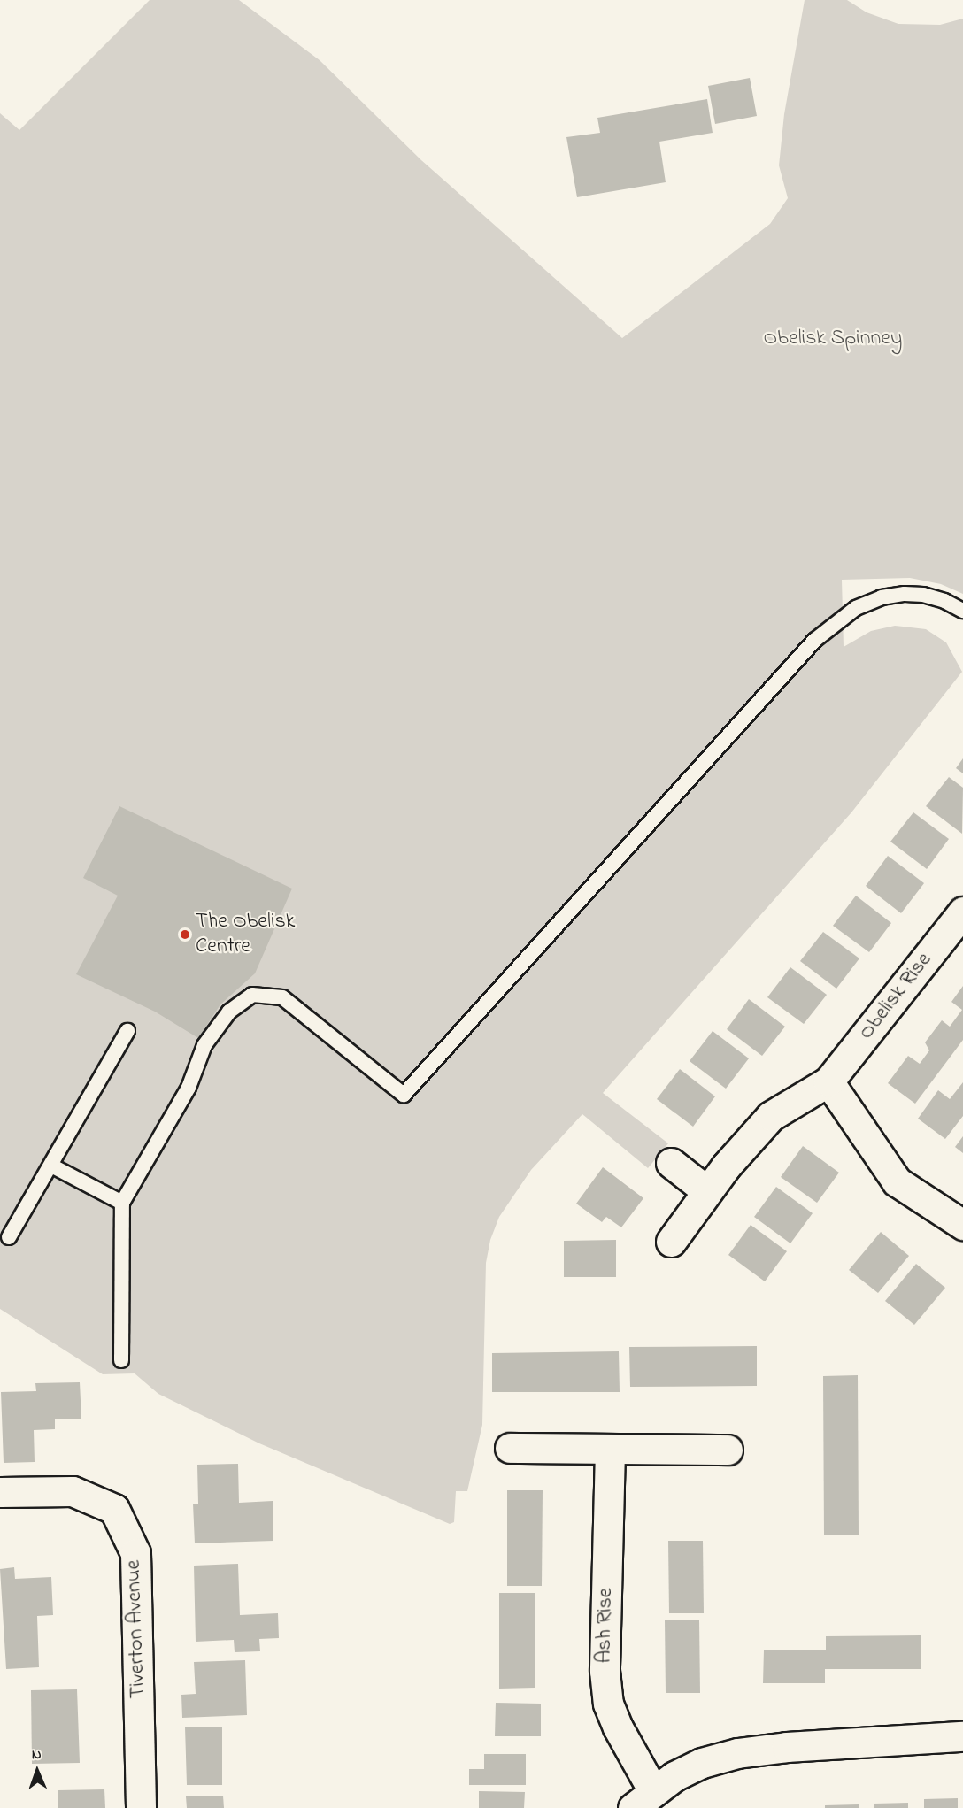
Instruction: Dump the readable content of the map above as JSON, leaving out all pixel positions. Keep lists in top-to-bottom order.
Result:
{
  "streets": {
    "street": ["Obelisk Rise", "Ash Rise", "Tiverton Avenue"]
  },
  "parks": ["Obelisk Spinney"],
  "places": ["The Obelisk Centre"],
  "north": "top"
}
